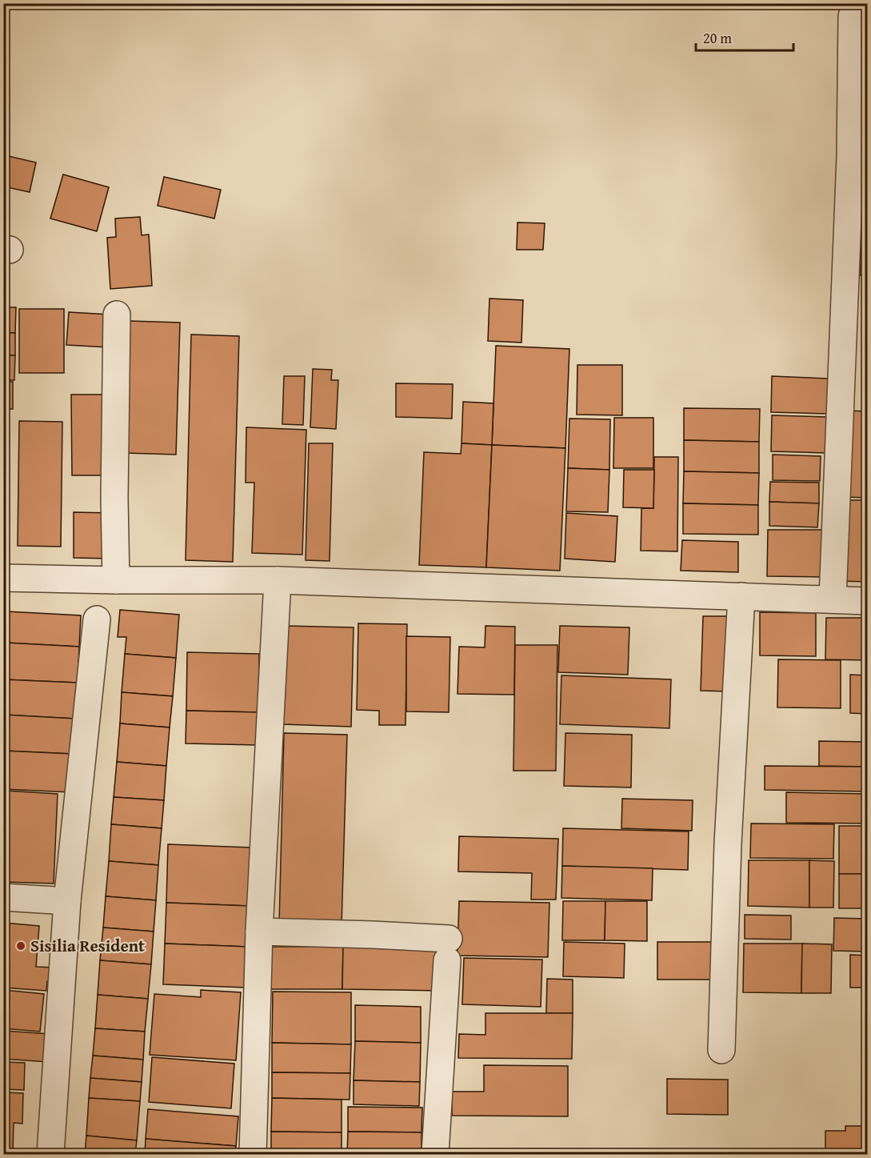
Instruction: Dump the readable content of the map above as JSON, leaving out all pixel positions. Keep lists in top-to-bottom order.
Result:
{
  "places": ["Sisilia Resident"],
  "scale_bar": "20 m"
}
